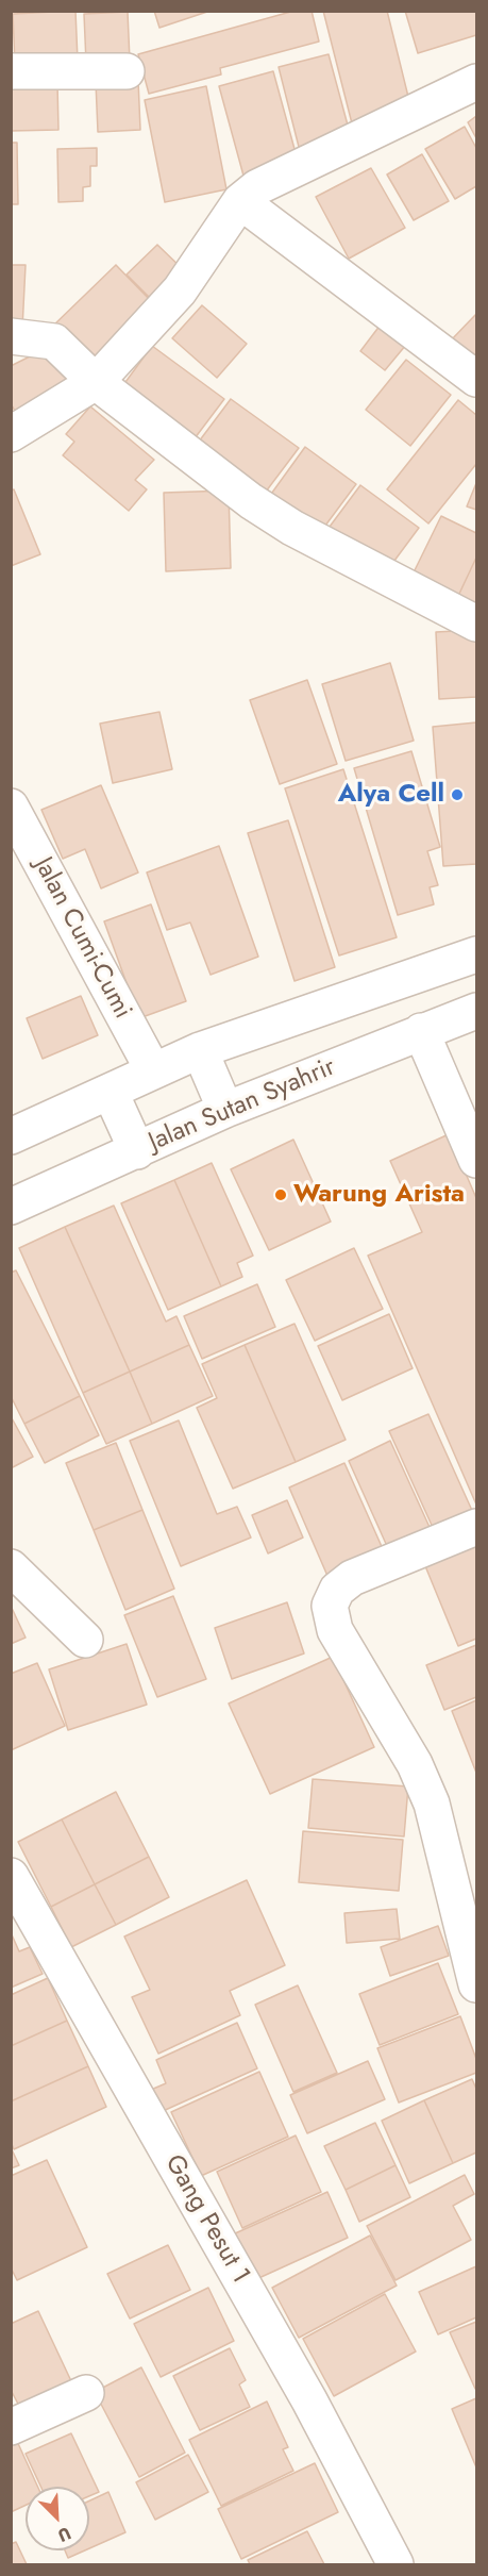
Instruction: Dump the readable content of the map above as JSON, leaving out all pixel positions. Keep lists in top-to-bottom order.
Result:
{
  "streets": {
    "street": ["Jalan Cumi-Cumi", "Jalan Sutan Syahrir", "Gang Pesut 1"]
  },
  "places": ["Alya Cell", "Warung Arista"],
  "north": "bottom right"
}
